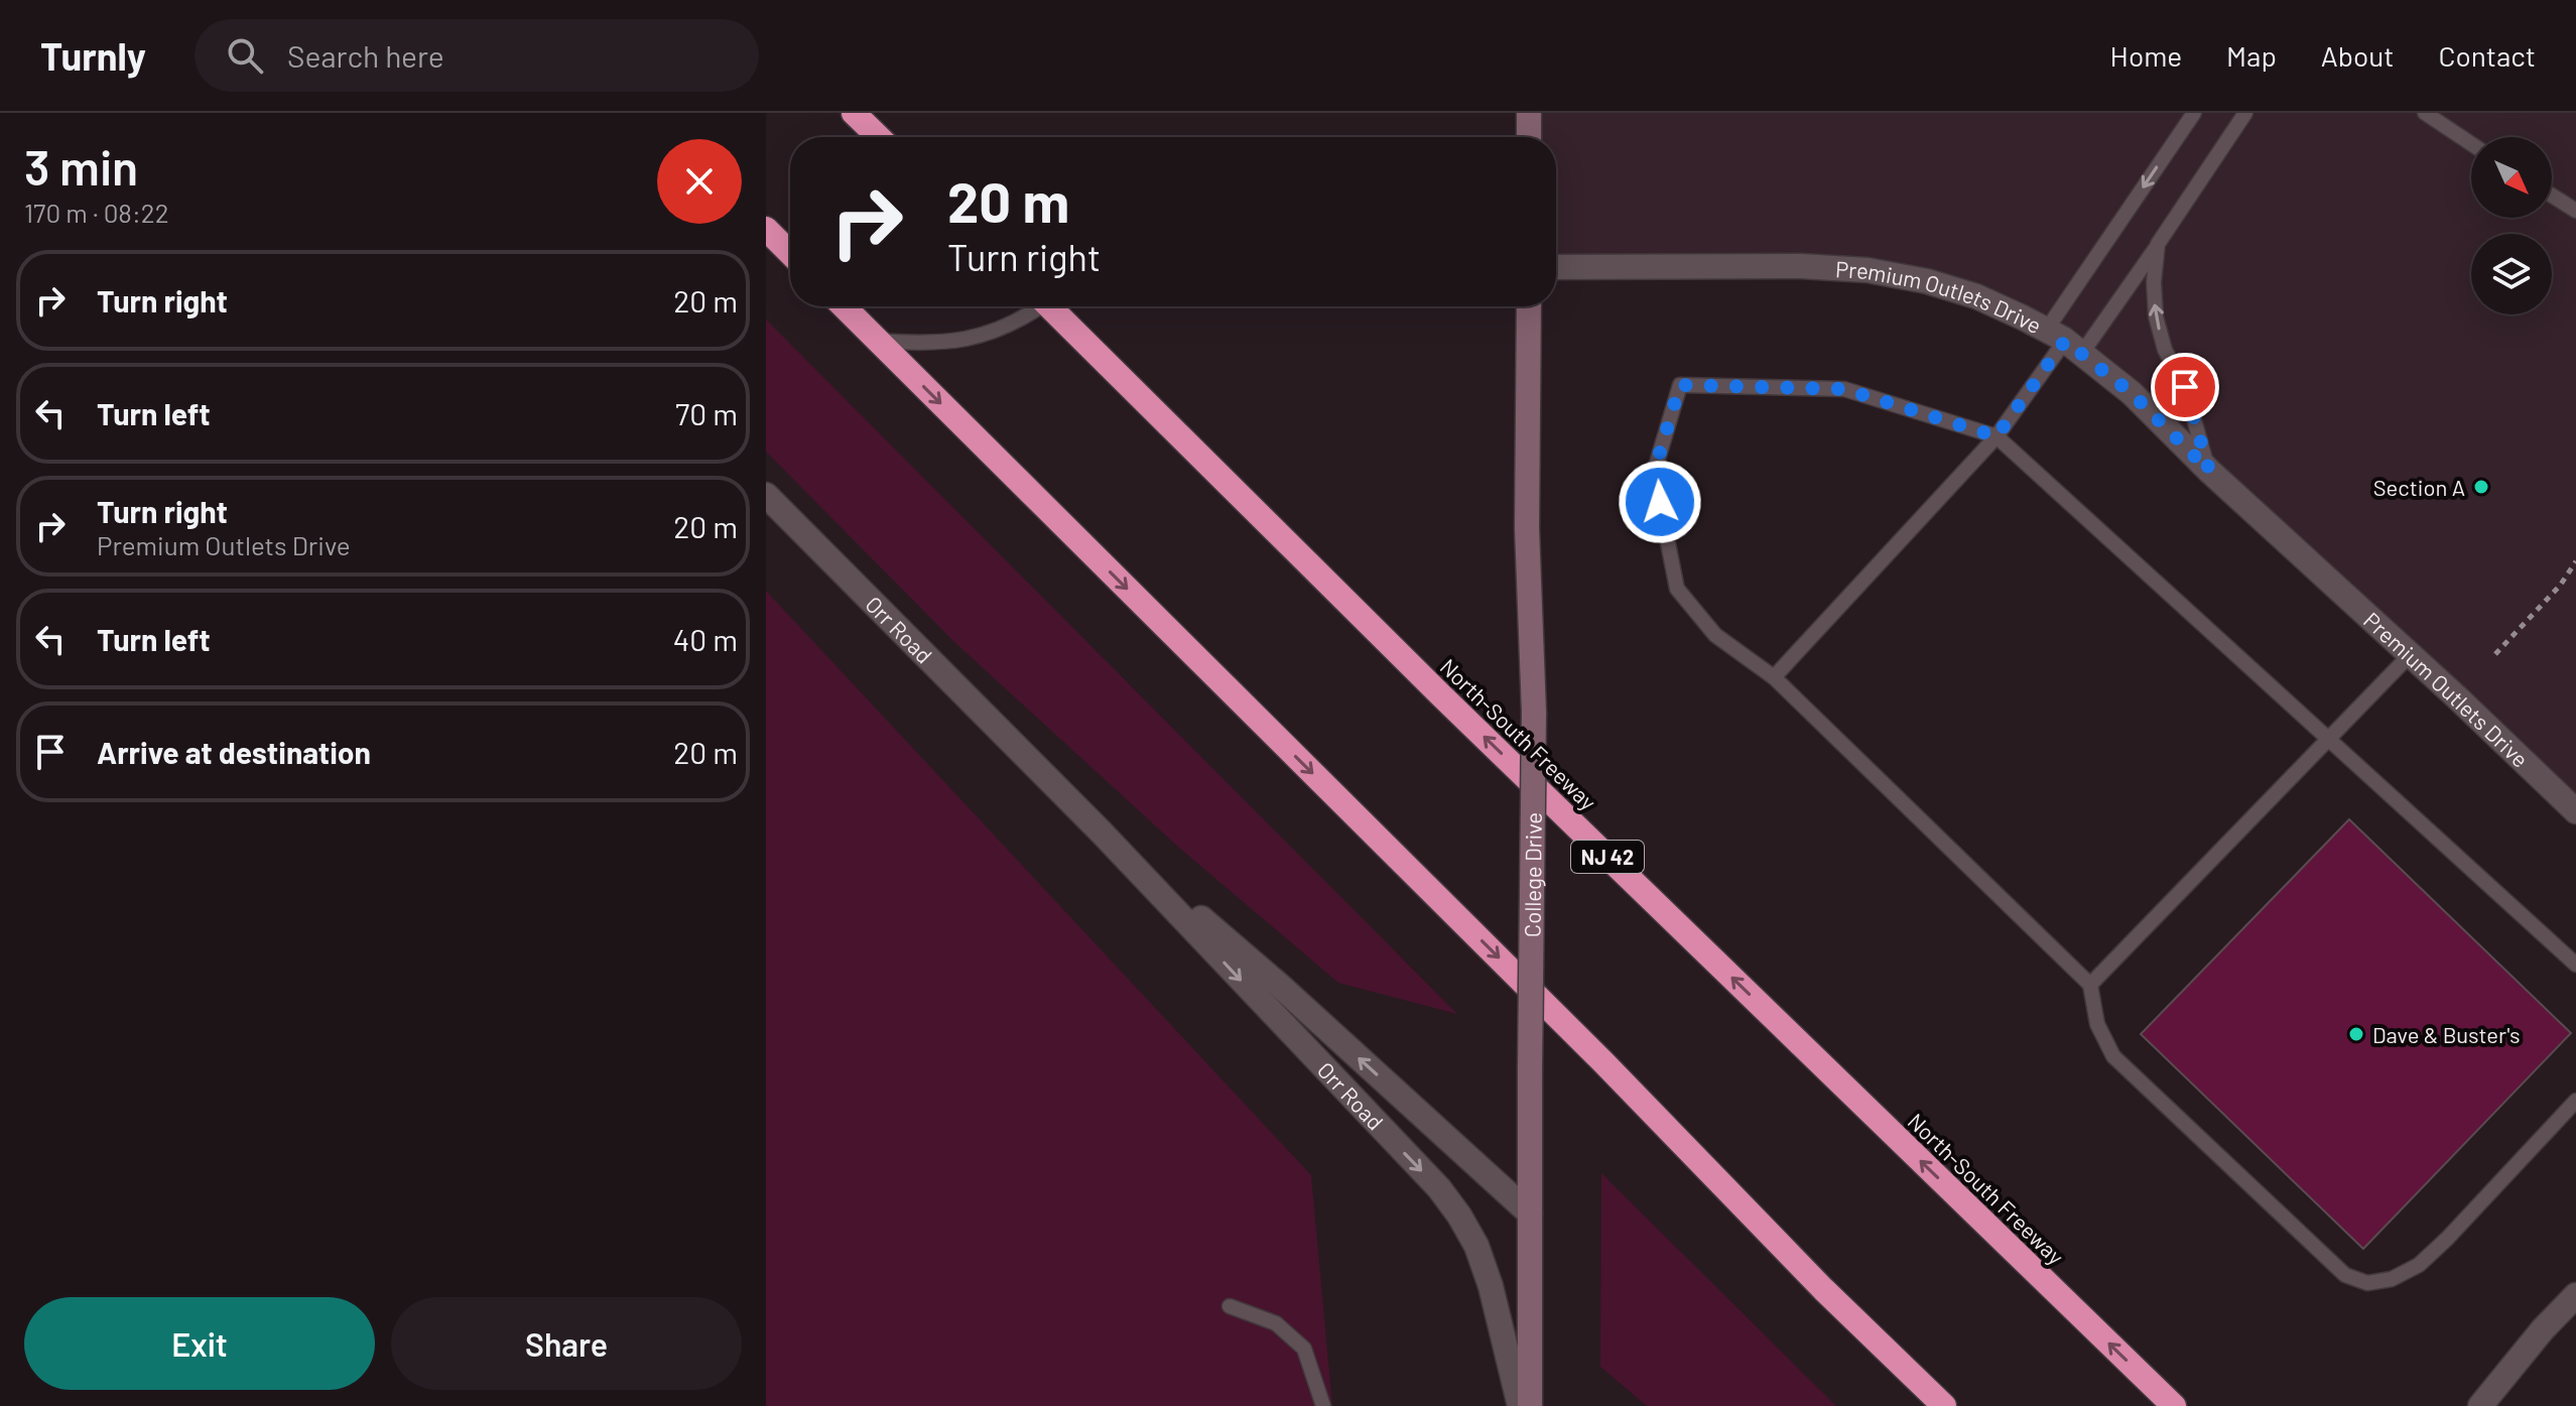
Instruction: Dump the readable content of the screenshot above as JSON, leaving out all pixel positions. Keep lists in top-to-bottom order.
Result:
{
  "streets": {
    "highway": ["North-South Freeway", "NJ 42"],
    "main road": ["College Drive"],
    "street": ["Premium Outlets Drive", "Orr Road"]
  },
  "crossings": [
    ["Orr Road", "College Drive"]
  ],
  "places": ["Section A", "Dave & Buster's"],
  "north": "bottom right",
  "page": {
    "header": "Turnly",
    "search": "Search here",
    "nav": [
      "Home",
      "Map",
      "About",
      "Contact"
    ],
    "heading": ["3 min", "170 m · 08:22"],
    "turn": ["20 m", "Turn right"],
    "list": [
      {
        "name": "Turn right",
        "value": "20 m"
      },
      {
        "name": "Turn left",
        "value": "70 m"
      },
      {
        "name": "Turn right",
        "note": "Premium Outlets Drive",
        "value": "20 m"
      },
      {
        "name": "Turn left",
        "value": "40 m"
      },
      {
        "name": "Arrive at destination",
        "value": "20 m"
      }
    ],
    "buttons": ["Exit", "Share"]
  }
}
